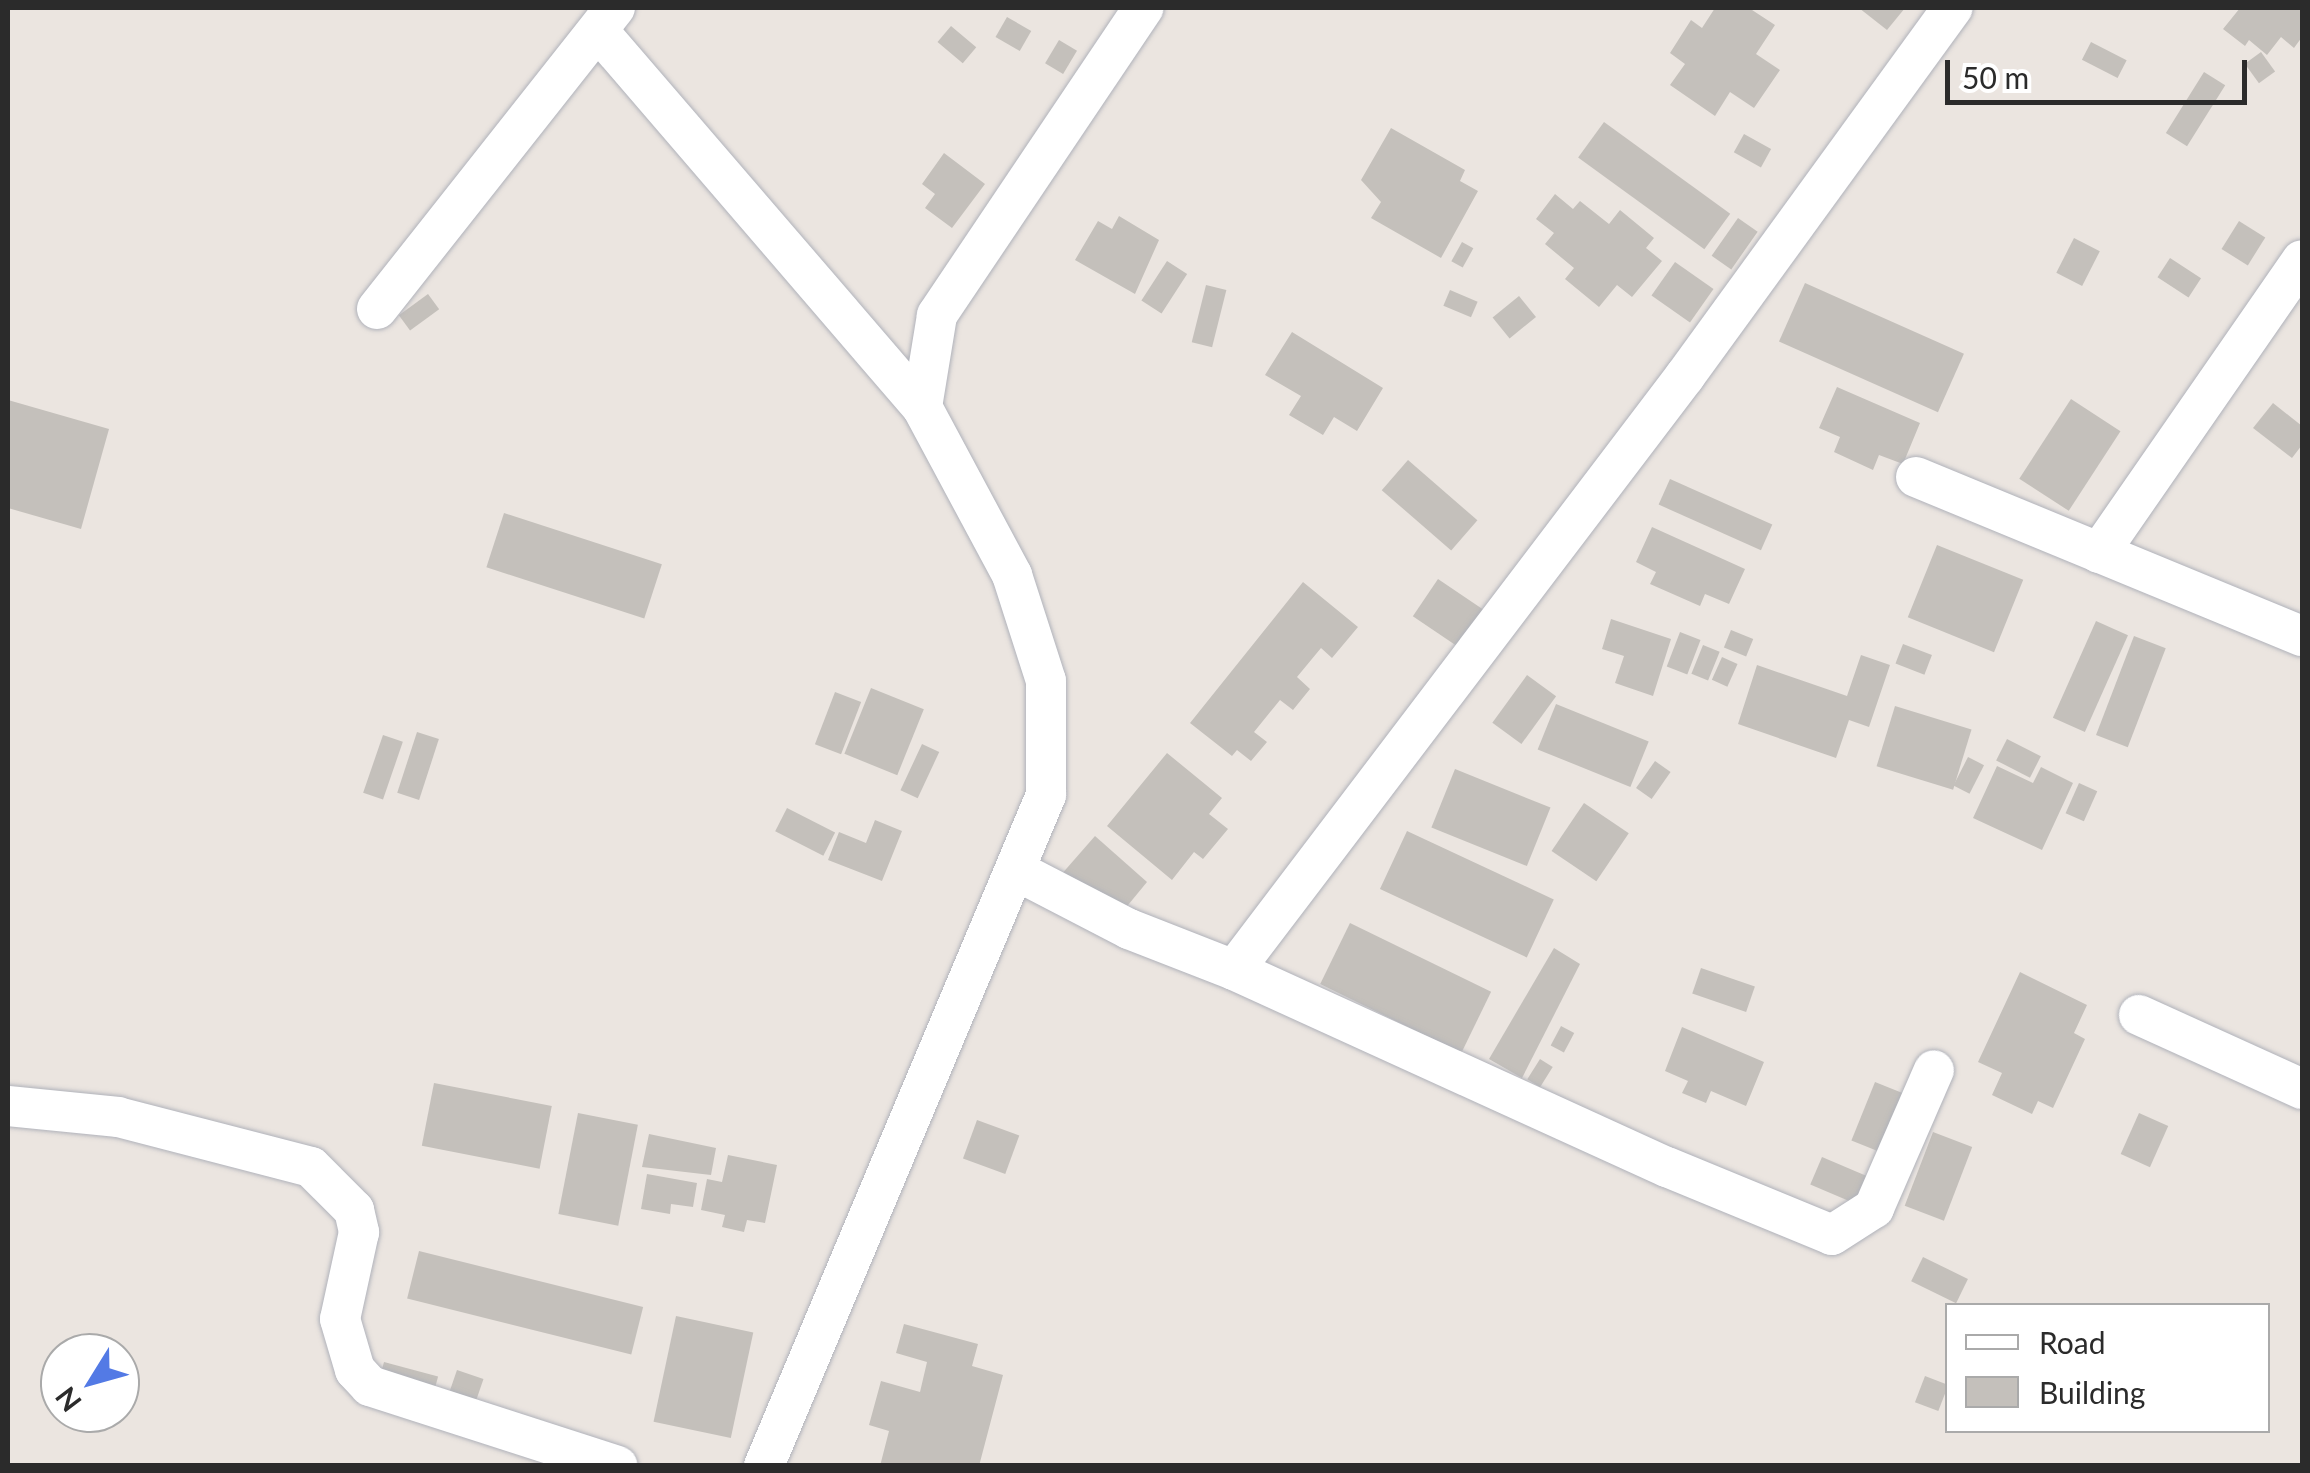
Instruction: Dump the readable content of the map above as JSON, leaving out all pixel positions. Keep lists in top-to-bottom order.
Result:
{
  "legend": ["Road", "Building"],
  "scale_bar": "50 m",
  "north": "bottom left"
}
